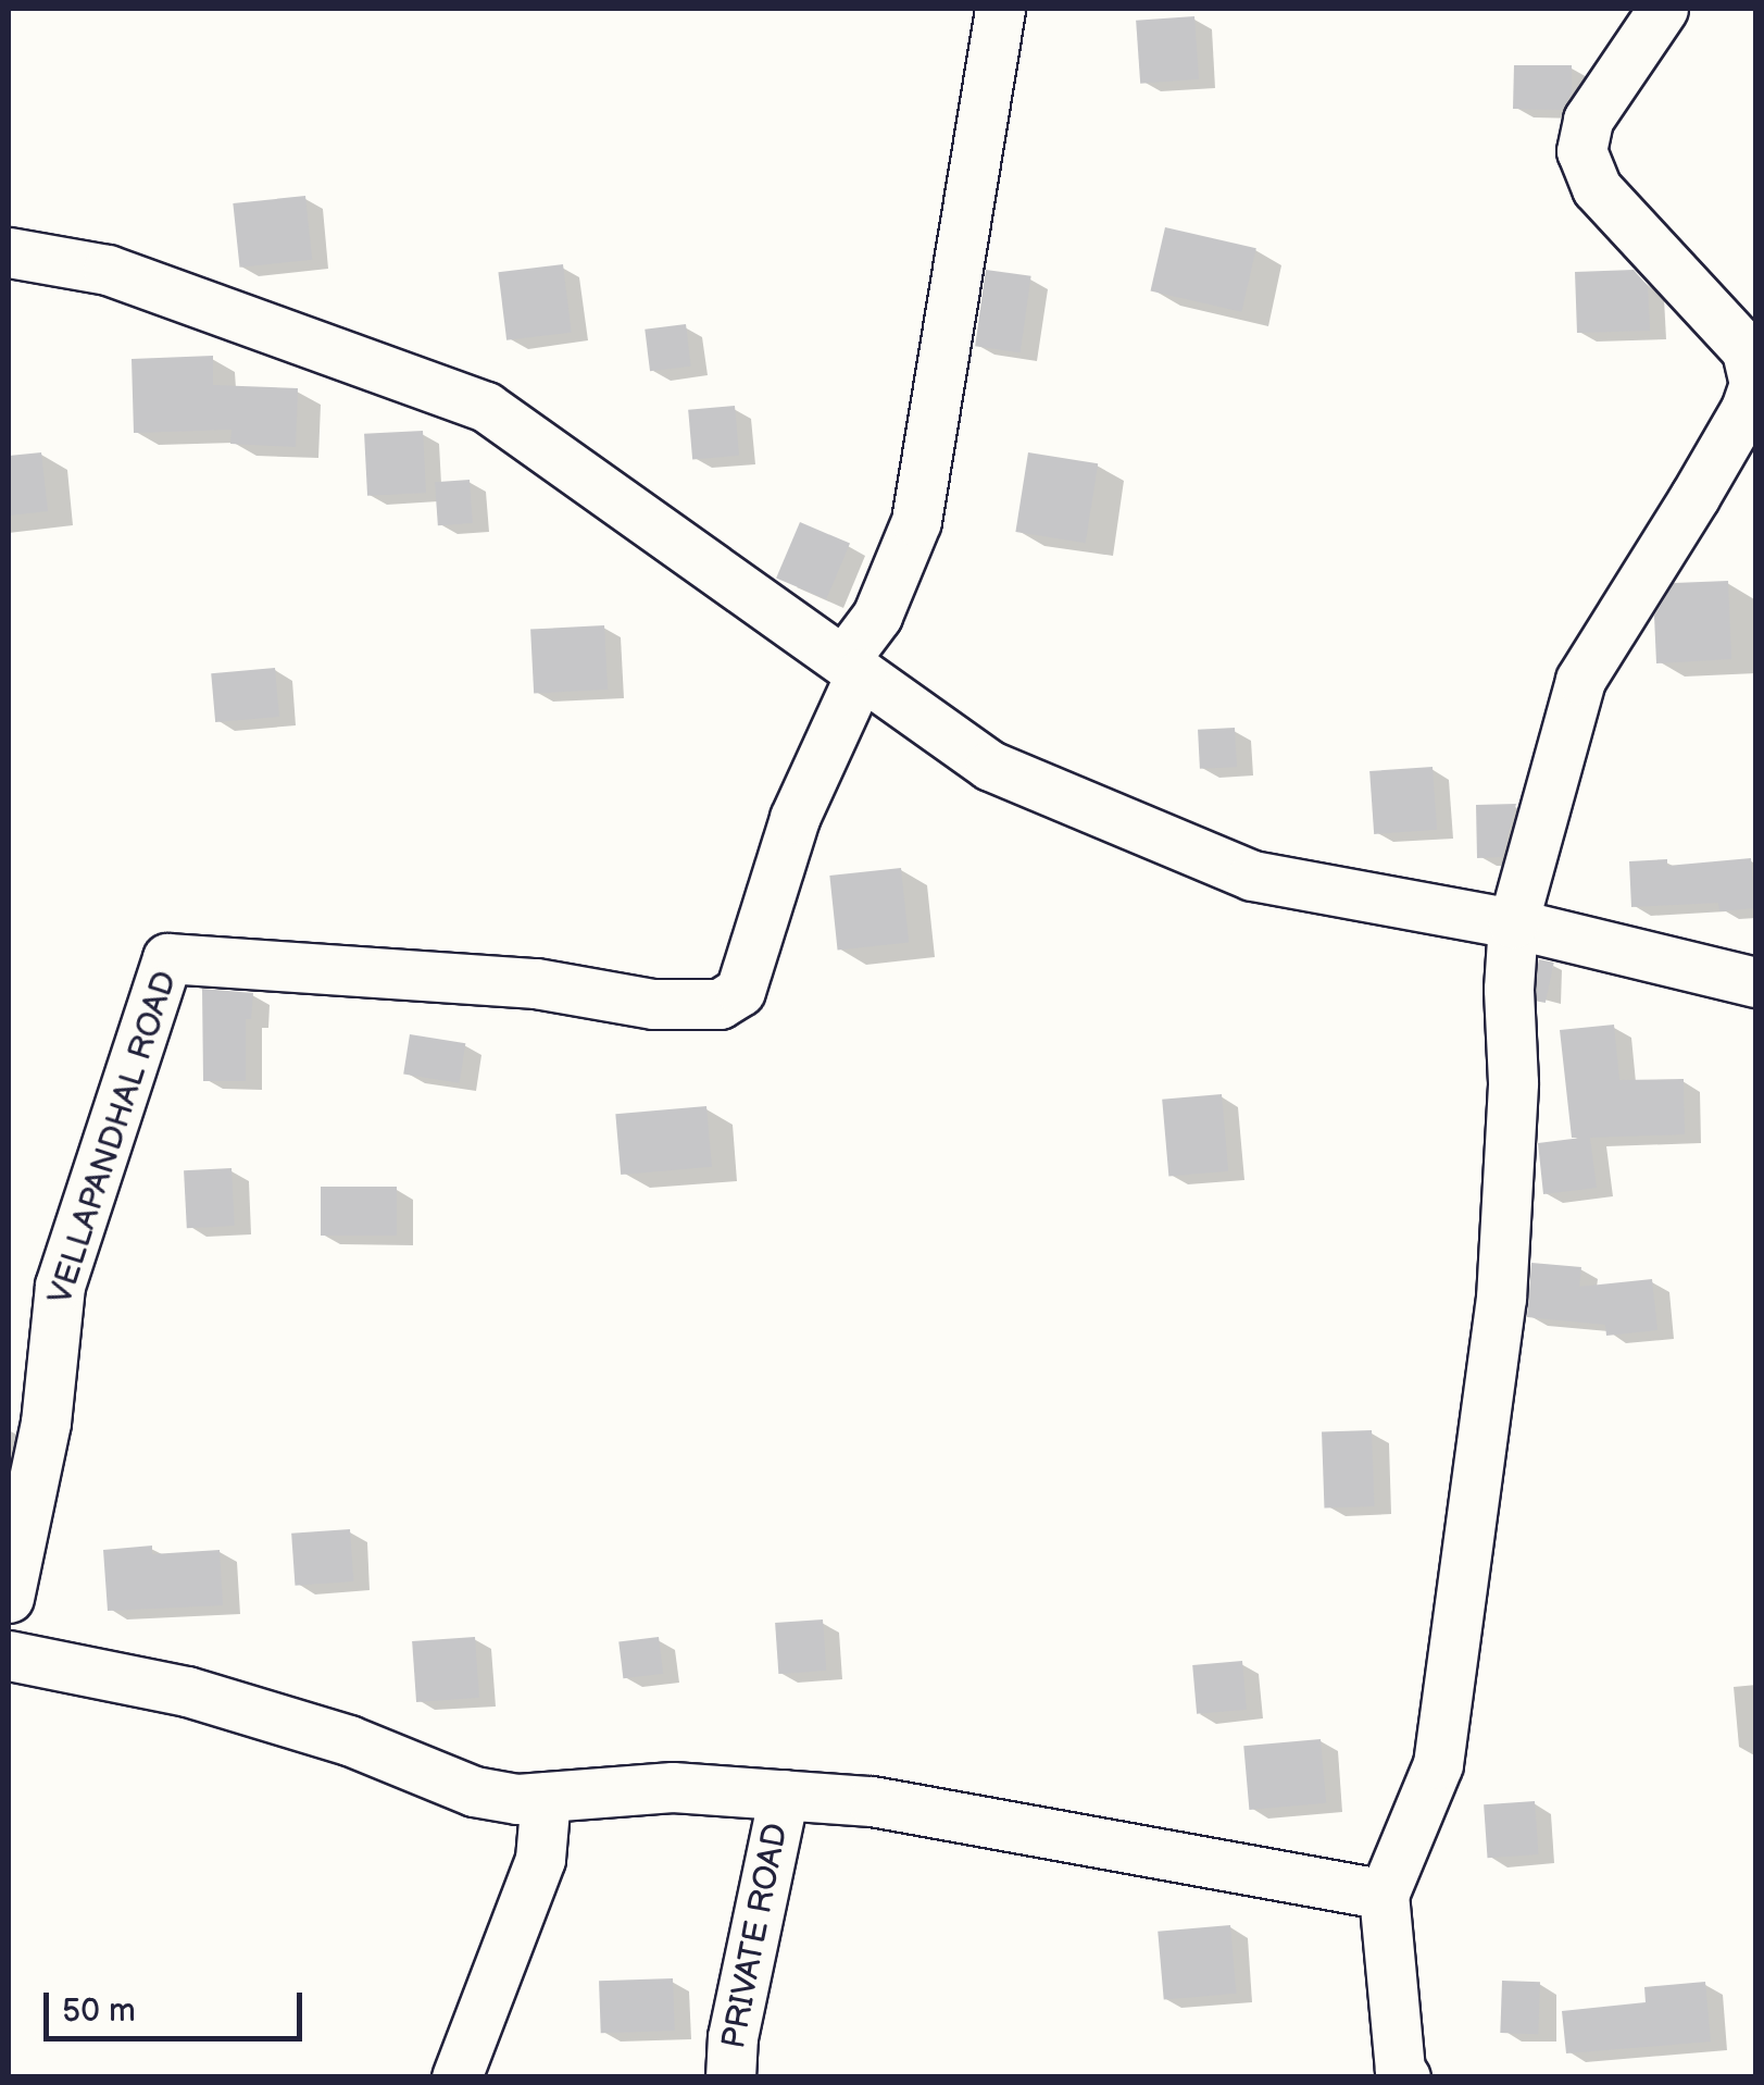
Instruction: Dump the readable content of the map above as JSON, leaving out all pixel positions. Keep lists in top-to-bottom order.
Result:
{
  "streets": {
    "street": ["VELLAPANDHAL ROAD", "PRIVATE ROAD"]
  },
  "scale_bar": "50 m"
}
